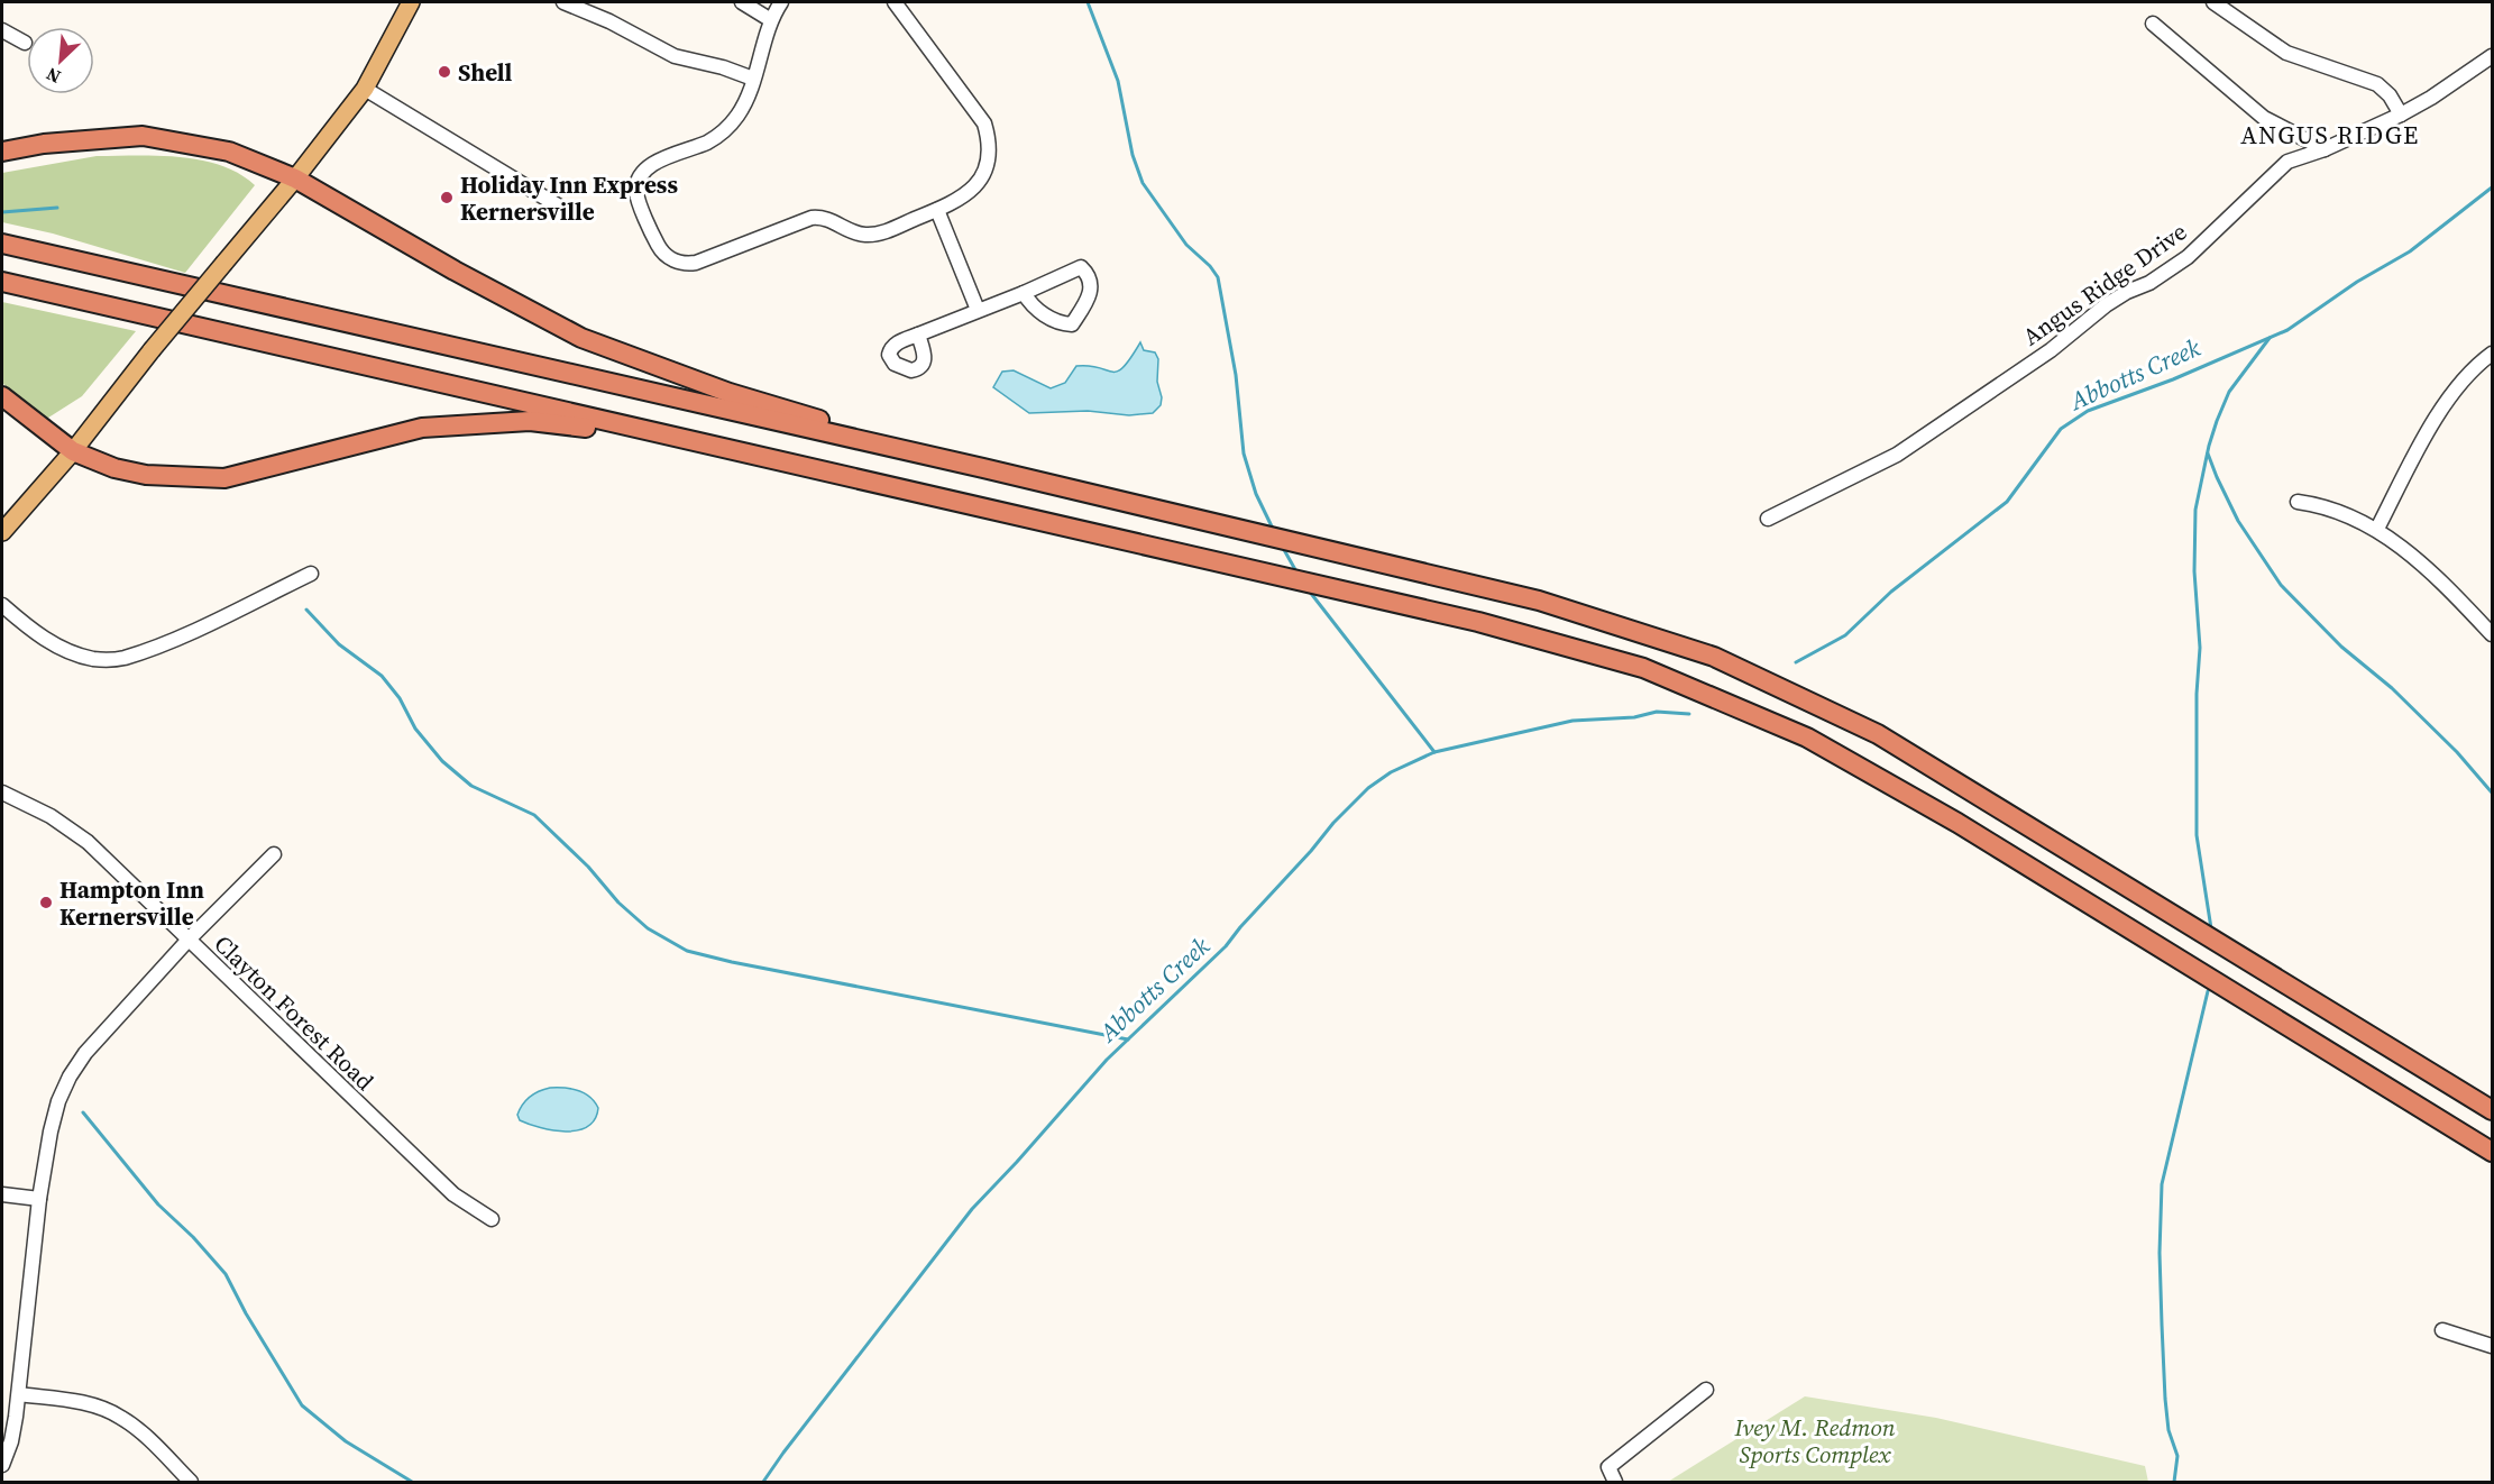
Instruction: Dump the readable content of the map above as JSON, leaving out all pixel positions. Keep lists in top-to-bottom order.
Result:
{
  "streets": {
    "street": ["Angus Ridge Drive", "Clayton Forest Road"]
  },
  "districts": ["ANGUS RIDGE"],
  "water": ["Abbotts Creek"],
  "parks": ["Ivey M. Redmon Sports Complex"],
  "places": ["Shell", "Holiday Inn Express Kernersville", "Hampton Inn Kernersville"],
  "north": "bottom left"
}
